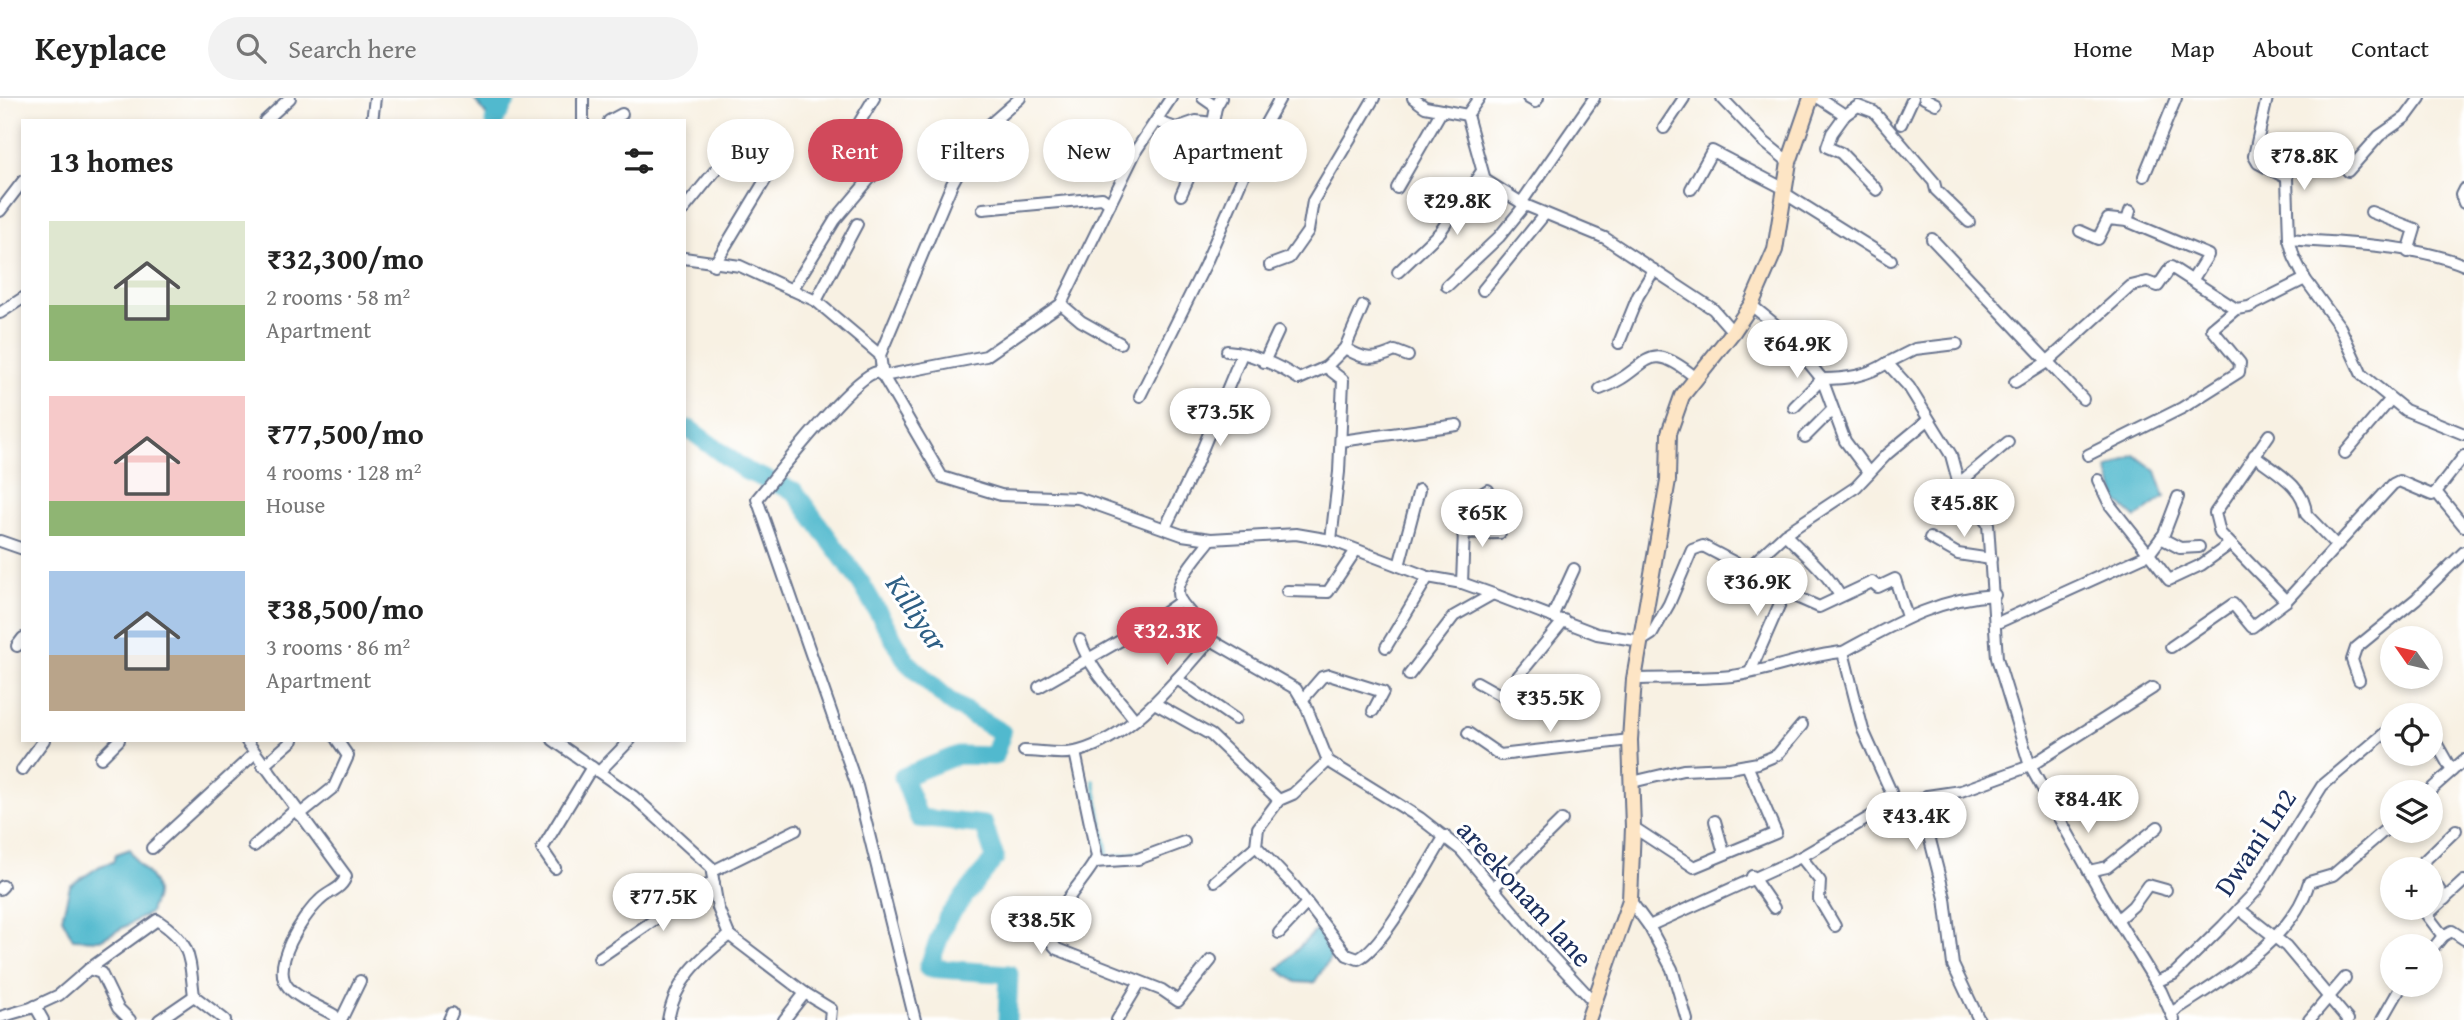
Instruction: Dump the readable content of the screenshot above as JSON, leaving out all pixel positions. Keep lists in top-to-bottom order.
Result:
{
  "streets": {
    "street": ["Dwani Ln2", "areekonam lane"]
  },
  "water": ["Killiyar"],
  "north": "top left",
  "page": {
    "header": "Keyplace",
    "search": "Search here",
    "nav": [
      "Home",
      "Map",
      "About",
      "Contact"
    ],
    "chip": [
      "Buy",
      "Rent",
      "Filters",
      "New",
      "Apartment"
    ],
    "heading": "13 homes",
    "price": [
      "₹78.8K",
      "₹29.8K",
      "₹64.9K",
      "₹73.5K",
      "₹45.8K",
      "₹65K",
      "₹36.9K",
      "₹32.3K",
      "₹35.5K",
      "₹84.4K",
      "₹43.4K",
      "₹77.5K",
      "₹38.5K"
    ],
    "list": [
      {
        "name": "₹32,300/mo",
        "note": "2 rooms · 58 m² · Apartment"
      },
      {
        "name": "₹77,500/mo",
        "note": "4 rooms · 128 m² · House"
      },
      {
        "name": "₹38,500/mo",
        "note": "3 rooms · 86 m² · Apartment"
      }
    ],
    "map_buttons": ["+", "−"]
  }
}
